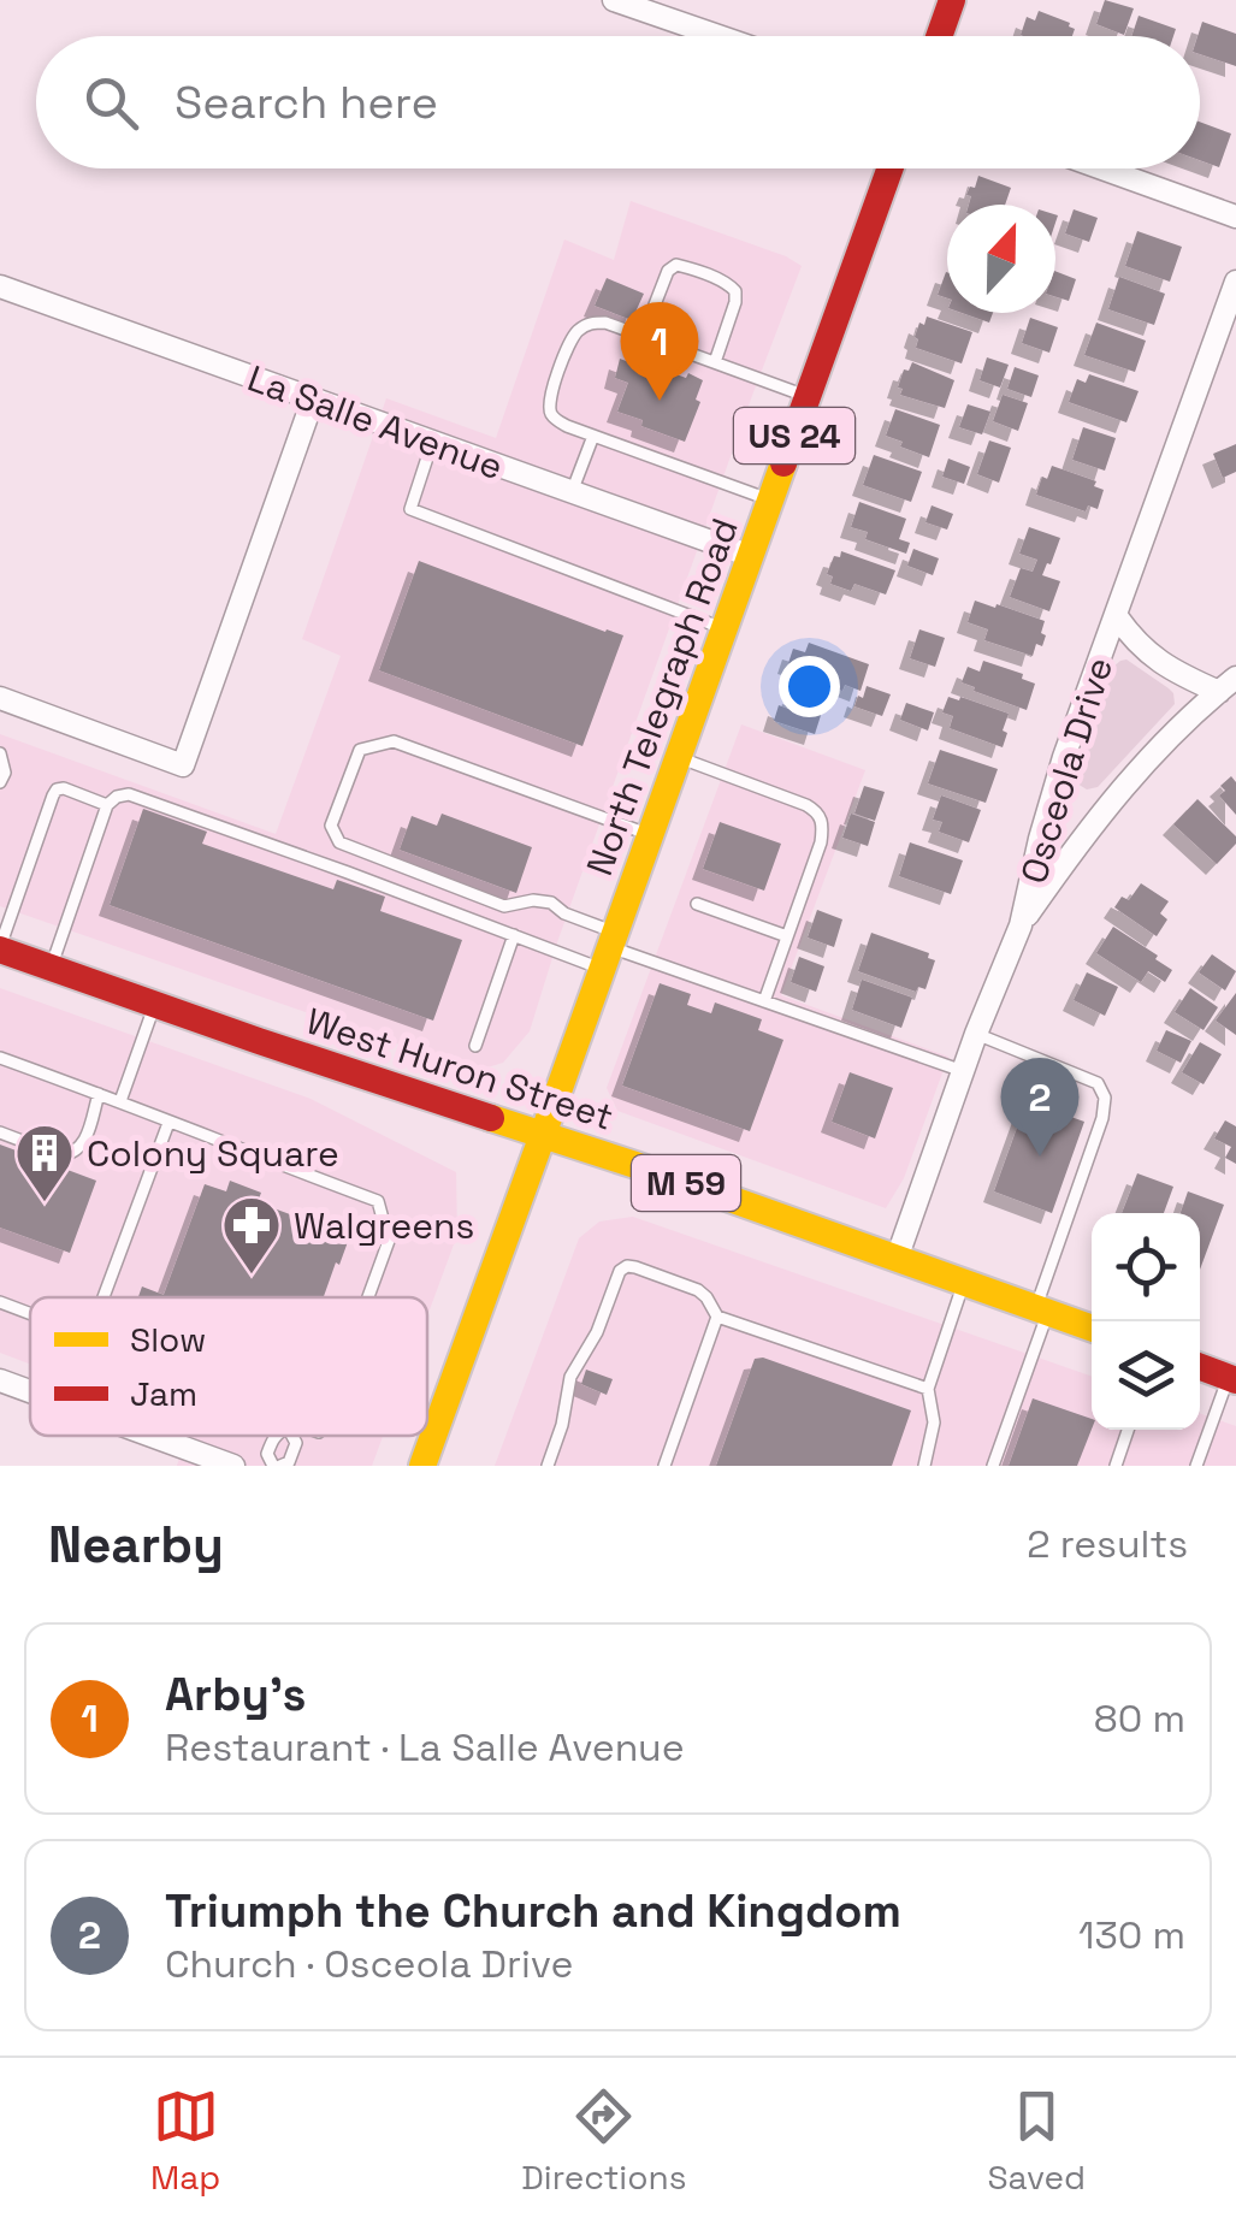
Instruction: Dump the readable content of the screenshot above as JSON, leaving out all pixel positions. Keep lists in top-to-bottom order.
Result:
{
  "streets": {
    "main road": [
      "US 24",
      "North Telegraph Road",
      "West Huron Street",
      "M 59"
    ],
    "street": ["La Salle Avenue", "Osceola Drive"]
  },
  "crossings": [
    ["La Salle Avenue", "North Telegraph Road"],
    ["US 24", "North Telegraph Road"],
    ["US 24", "West Huron Street"],
    ["North Telegraph Road", "West Huron Street"],
    ["Osceola Drive", "West Huron Street"]
  ],
  "places": {
    "building": ["Colony Square"],
    "pharmacy": ["Walgreens"]
  },
  "legend": ["Slow", "Jam"],
  "north": "top",
  "page": {
    "search": "Search here",
    "pins": ["1", "2"],
    "heading": ["Nearby", "2 results"],
    "list": [
      {
        "mark": "1",
        "name": "Arby's",
        "note": "Restaurant · La Salle Avenue",
        "value": "80 m"
      },
      {
        "mark": "2",
        "name": "Triumph the Church and Kingdom",
        "note": "Church · Osceola Drive",
        "value": "130 m"
      }
    ],
    "nav": ["Map", "Directions", "Saved"]
  }
}
